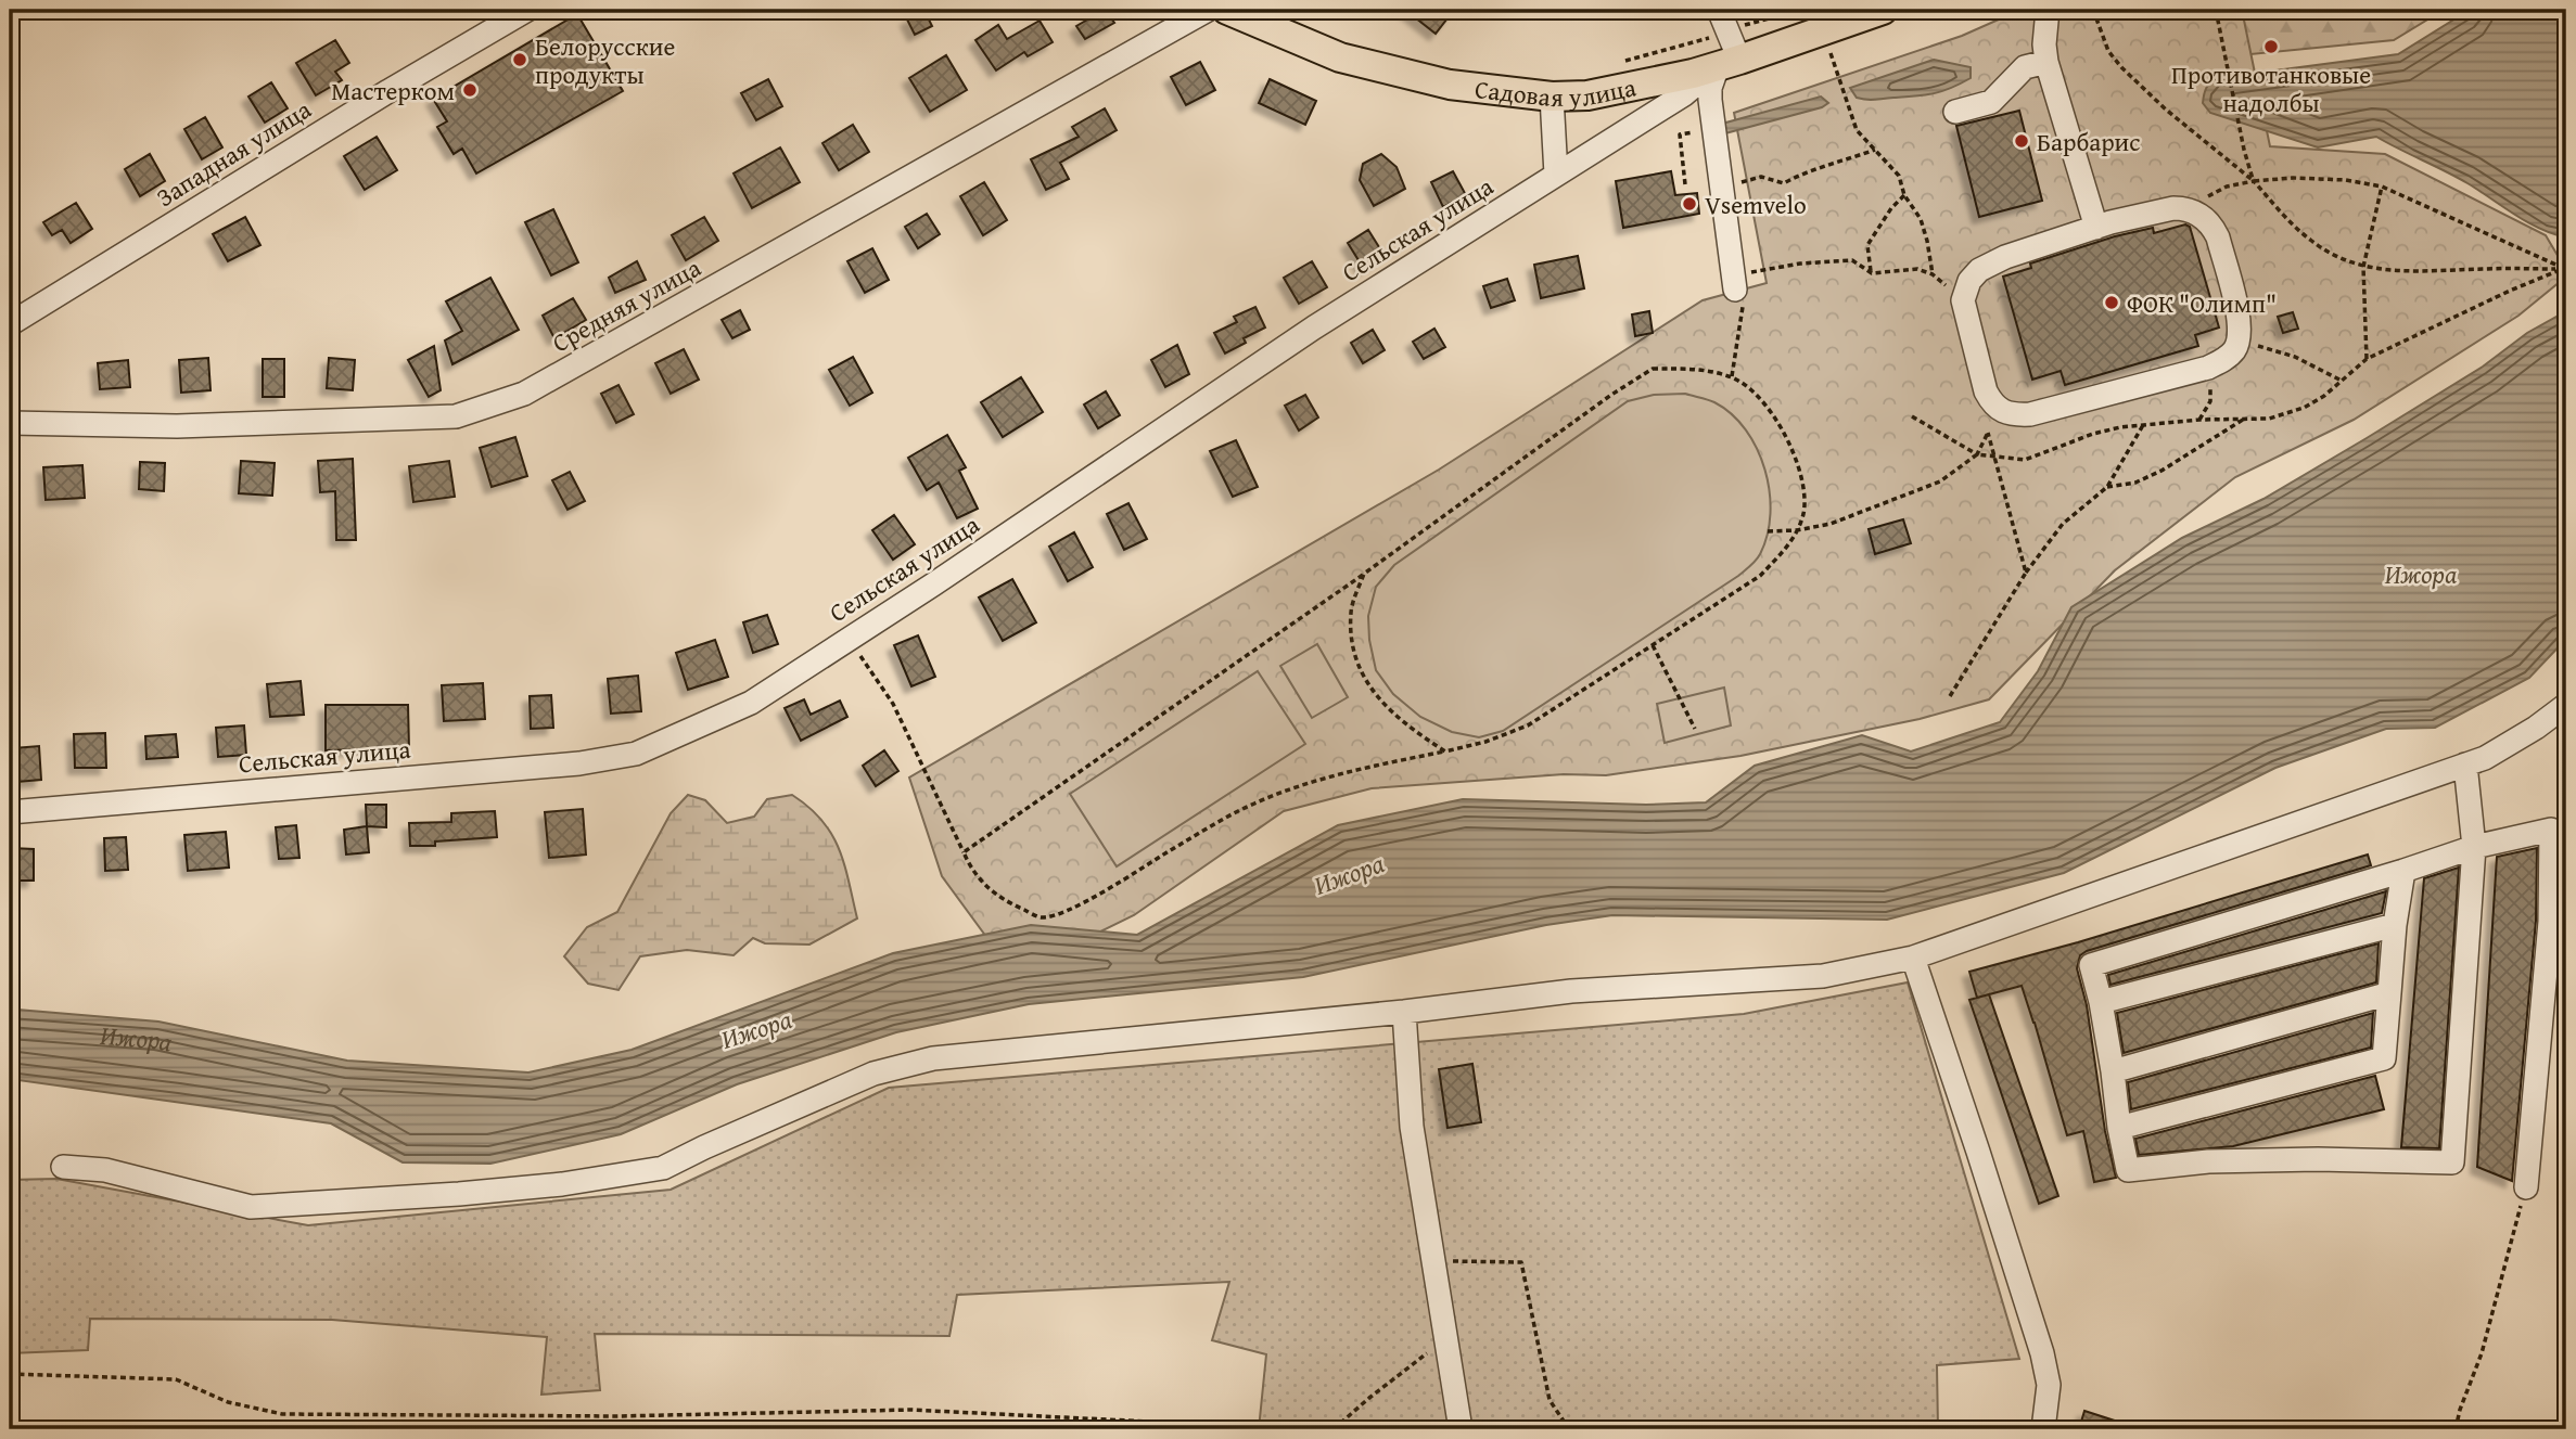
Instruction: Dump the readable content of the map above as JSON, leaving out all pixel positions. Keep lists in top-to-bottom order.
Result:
{
  "streets": {
    "main road": ["Садовая улица"],
    "street": ["Западная улица", "Сельская улица", "Средняя улица"]
  },
  "crossings": [
    ["Садовая улица", "Сельская улица"]
  ],
  "water": ["Ижора"],
  "places": [
    "Противотанковые надолбы",
    "Белорусские продукты",
    "Мастерком",
    "Барбарис",
    "Vsemvelo",
    "ФОК \"Олимп\""
  ]
}
